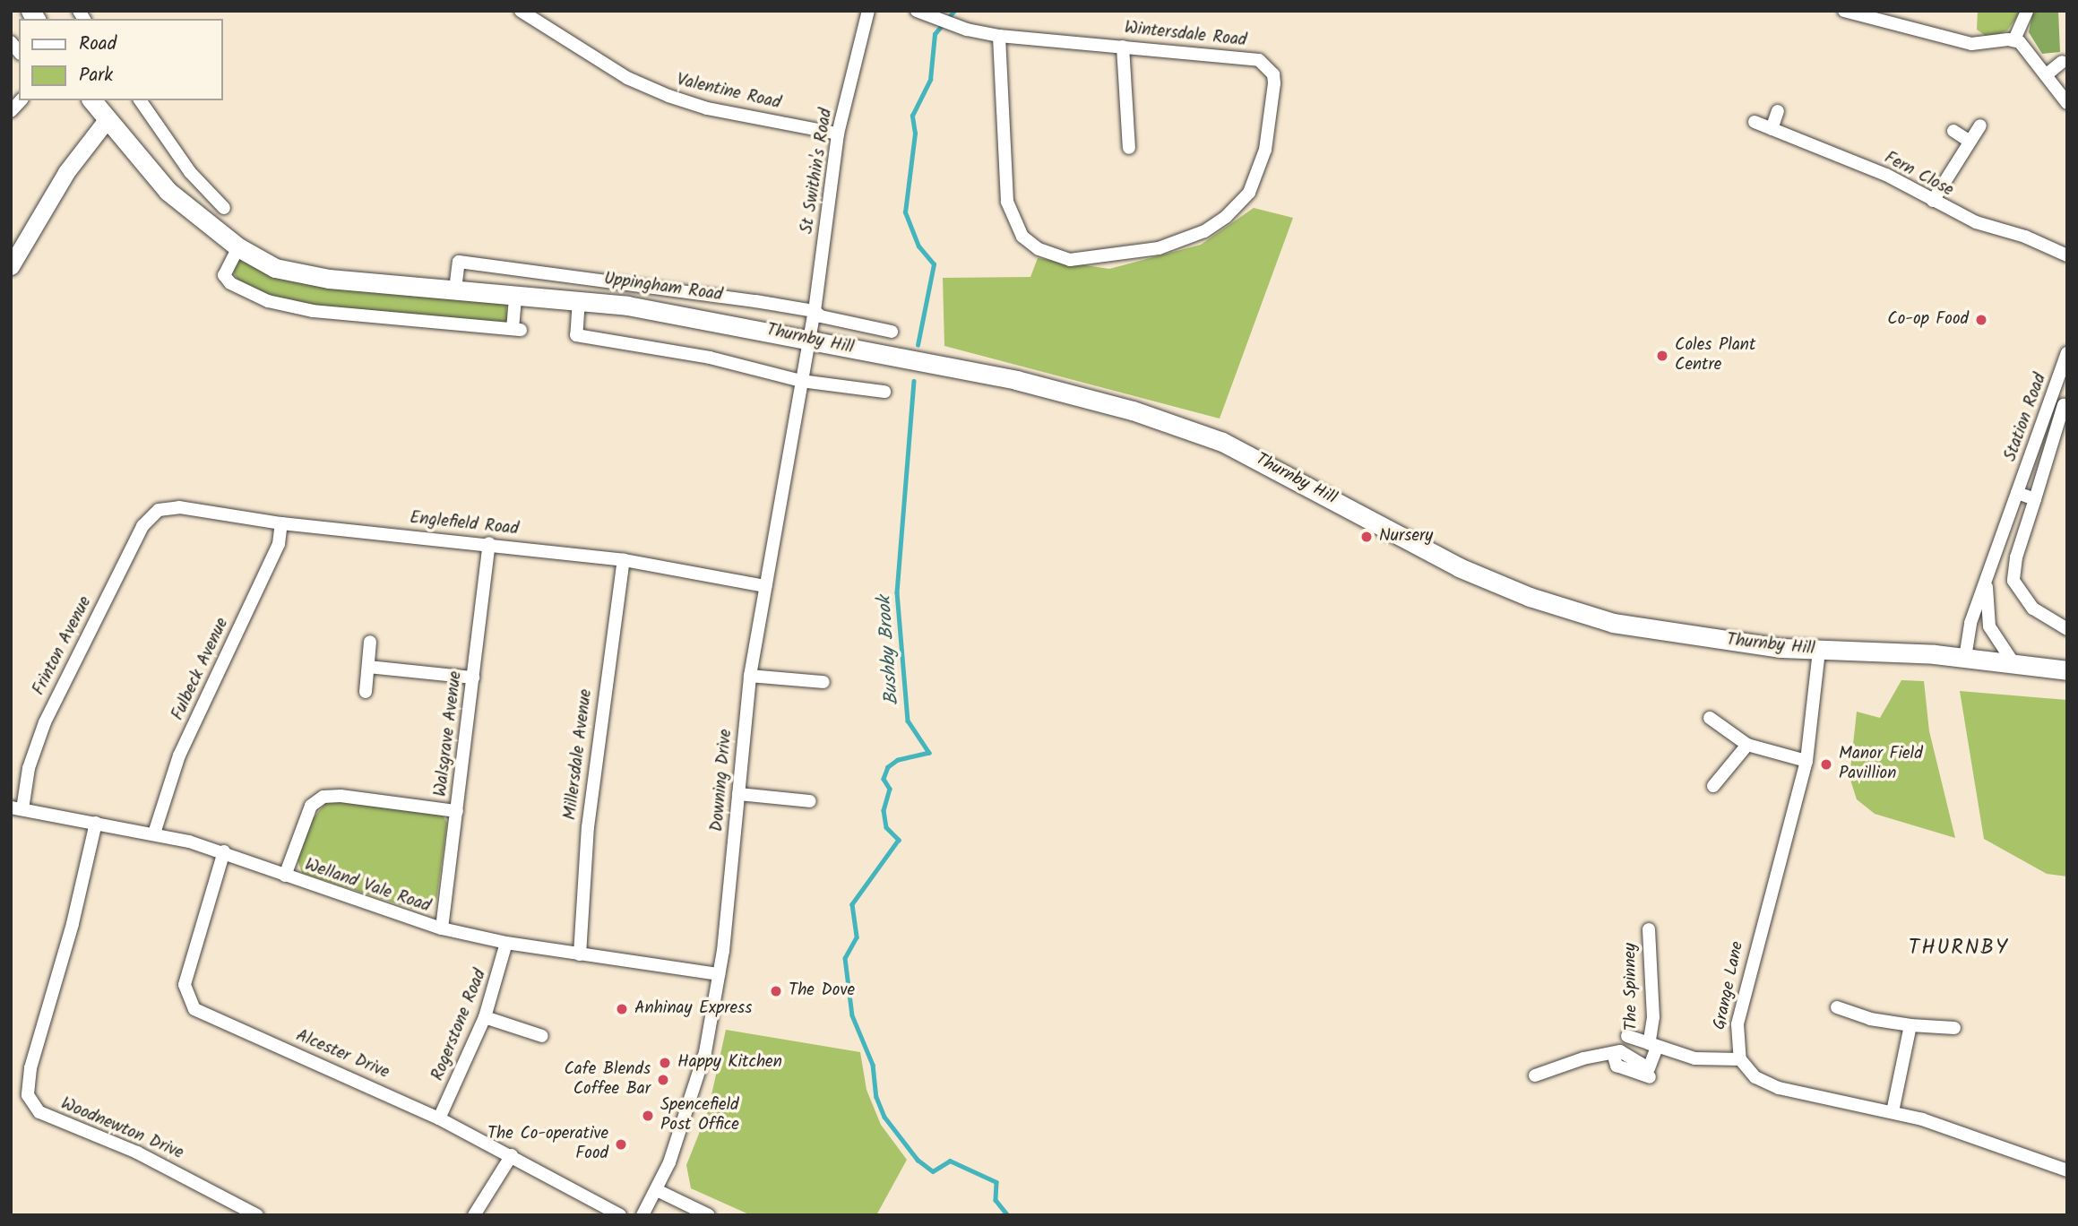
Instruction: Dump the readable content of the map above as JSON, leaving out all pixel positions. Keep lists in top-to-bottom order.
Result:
{
  "streets": {
    "highway": ["Thurnby Hill"],
    "street": [
      "Wintersdale Road",
      "Valentine Road",
      "St Swithin's Road",
      "Fern Close",
      "Uppingham Road",
      "Station Road",
      "Englefield Road",
      "Frinton Avenue",
      "Fulbeck Avenue",
      "Walsgrave Avenue",
      "Millersdale Avenue",
      "Downing Drive",
      "Welland Vale Road",
      "Grange Lane",
      "The Spinney",
      "Rogerstone Road",
      "Alcester Drive",
      "Woodnewton Drive"
    ]
  },
  "crossings": [
    ["Valentine Road", "St Swithin's Road"],
    ["St Swithin's Road", "Uppingham Road"],
    ["St Swithin's Road", "Thurnby Hill"],
    ["St Swithin's Road", "Downing Drive"],
    ["Thurnby Hill", "Station Road"],
    ["Thurnby Hill", "Downing Drive"],
    ["Thurnby Hill", "Grange Lane"],
    ["Englefield Road", "Frinton Avenue"],
    ["Englefield Road", "Fulbeck Avenue"],
    ["Englefield Road", "Walsgrave Avenue"],
    ["Englefield Road", "Millersdale Avenue"],
    ["Englefield Road", "Downing Drive"],
    ["Frinton Avenue", "Welland Vale Road"],
    ["Fulbeck Avenue", "Welland Vale Road"],
    ["Walsgrave Avenue", "Welland Vale Road"],
    ["Millersdale Avenue", "Welland Vale Road"],
    ["Downing Drive", "Welland Vale Road"],
    ["Welland Vale Road", "Rogerstone Road"],
    ["Welland Vale Road", "Alcester Drive"],
    ["Welland Vale Road", "Woodnewton Drive"],
    ["Grange Lane", "The Spinney"],
    ["Rogerstone Road", "Alcester Drive"]
  ],
  "districts": ["THURNBY"],
  "water": ["Bushby Brook"],
  "places": [
    "Co-op Food",
    "Coles Plant Centre",
    "Nursery",
    "Manor Field Pavillion",
    "The Dove",
    "Anhinay Express",
    "Happy Kitchen",
    "Cafe Blends Coffee Bar",
    "Spencefield Post Office",
    "The Co-operative Food"
  ],
  "legend": ["Road", "Park"]
}
